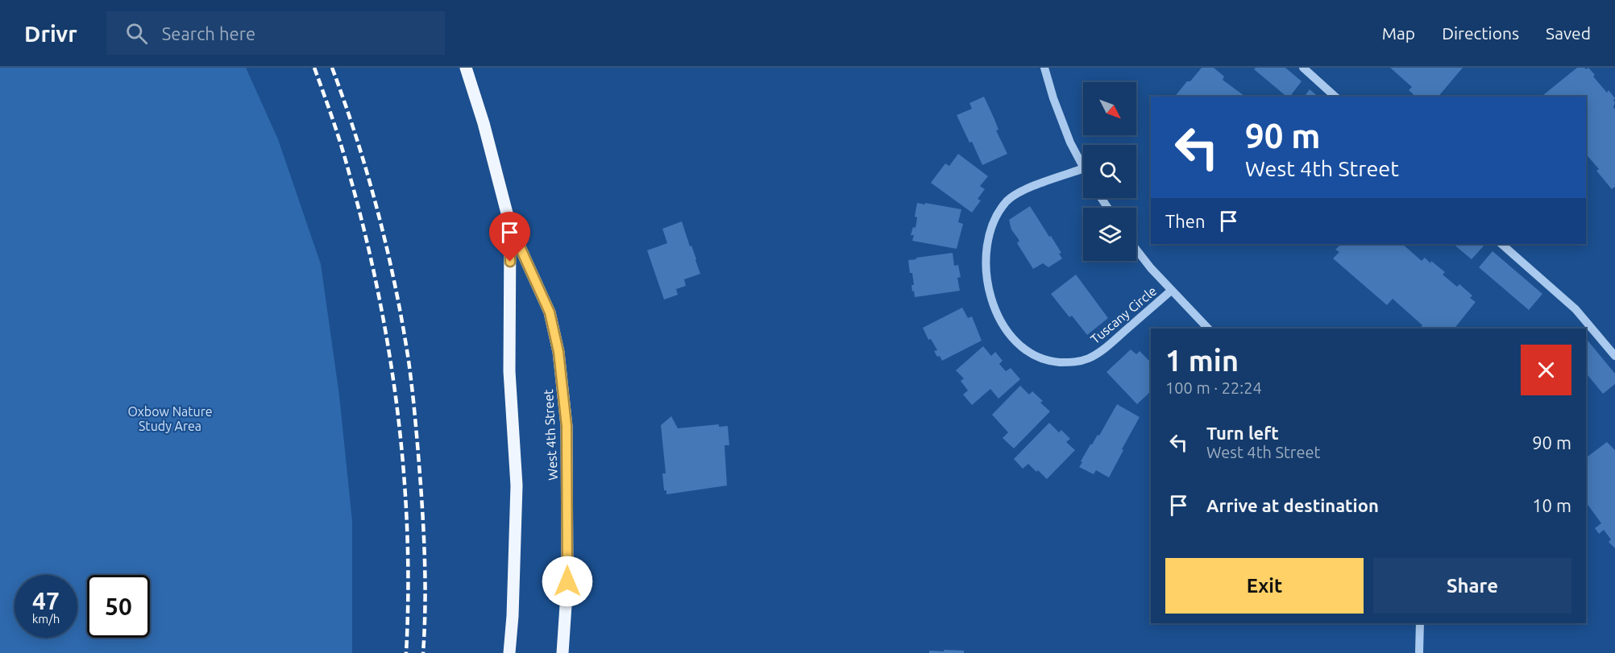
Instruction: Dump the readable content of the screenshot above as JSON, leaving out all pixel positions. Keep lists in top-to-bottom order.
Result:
{
  "streets": {
    "main road": ["West 4th Street"],
    "street": ["Tuscany Circle"]
  },
  "parks": ["Oxbow Nature Study Area"],
  "north": "bottom right",
  "page": {
    "header": "Drivr",
    "search": "Search here",
    "nav": ["Map", "Directions", "Saved"],
    "turn": ["90 m", "West 4th Street"],
    "then": "Then",
    "heading": ["1 min", "100 m · 22:24"],
    "list": [
      {
        "name": "Turn left",
        "note": "West 4th Street",
        "value": "90 m"
      },
      {
        "name": "Arrive at destination",
        "value": "10 m"
      }
    ],
    "buttons": ["Exit", "Share"],
    "speed": "47 km/h",
    "limit": "50"
  }
}
